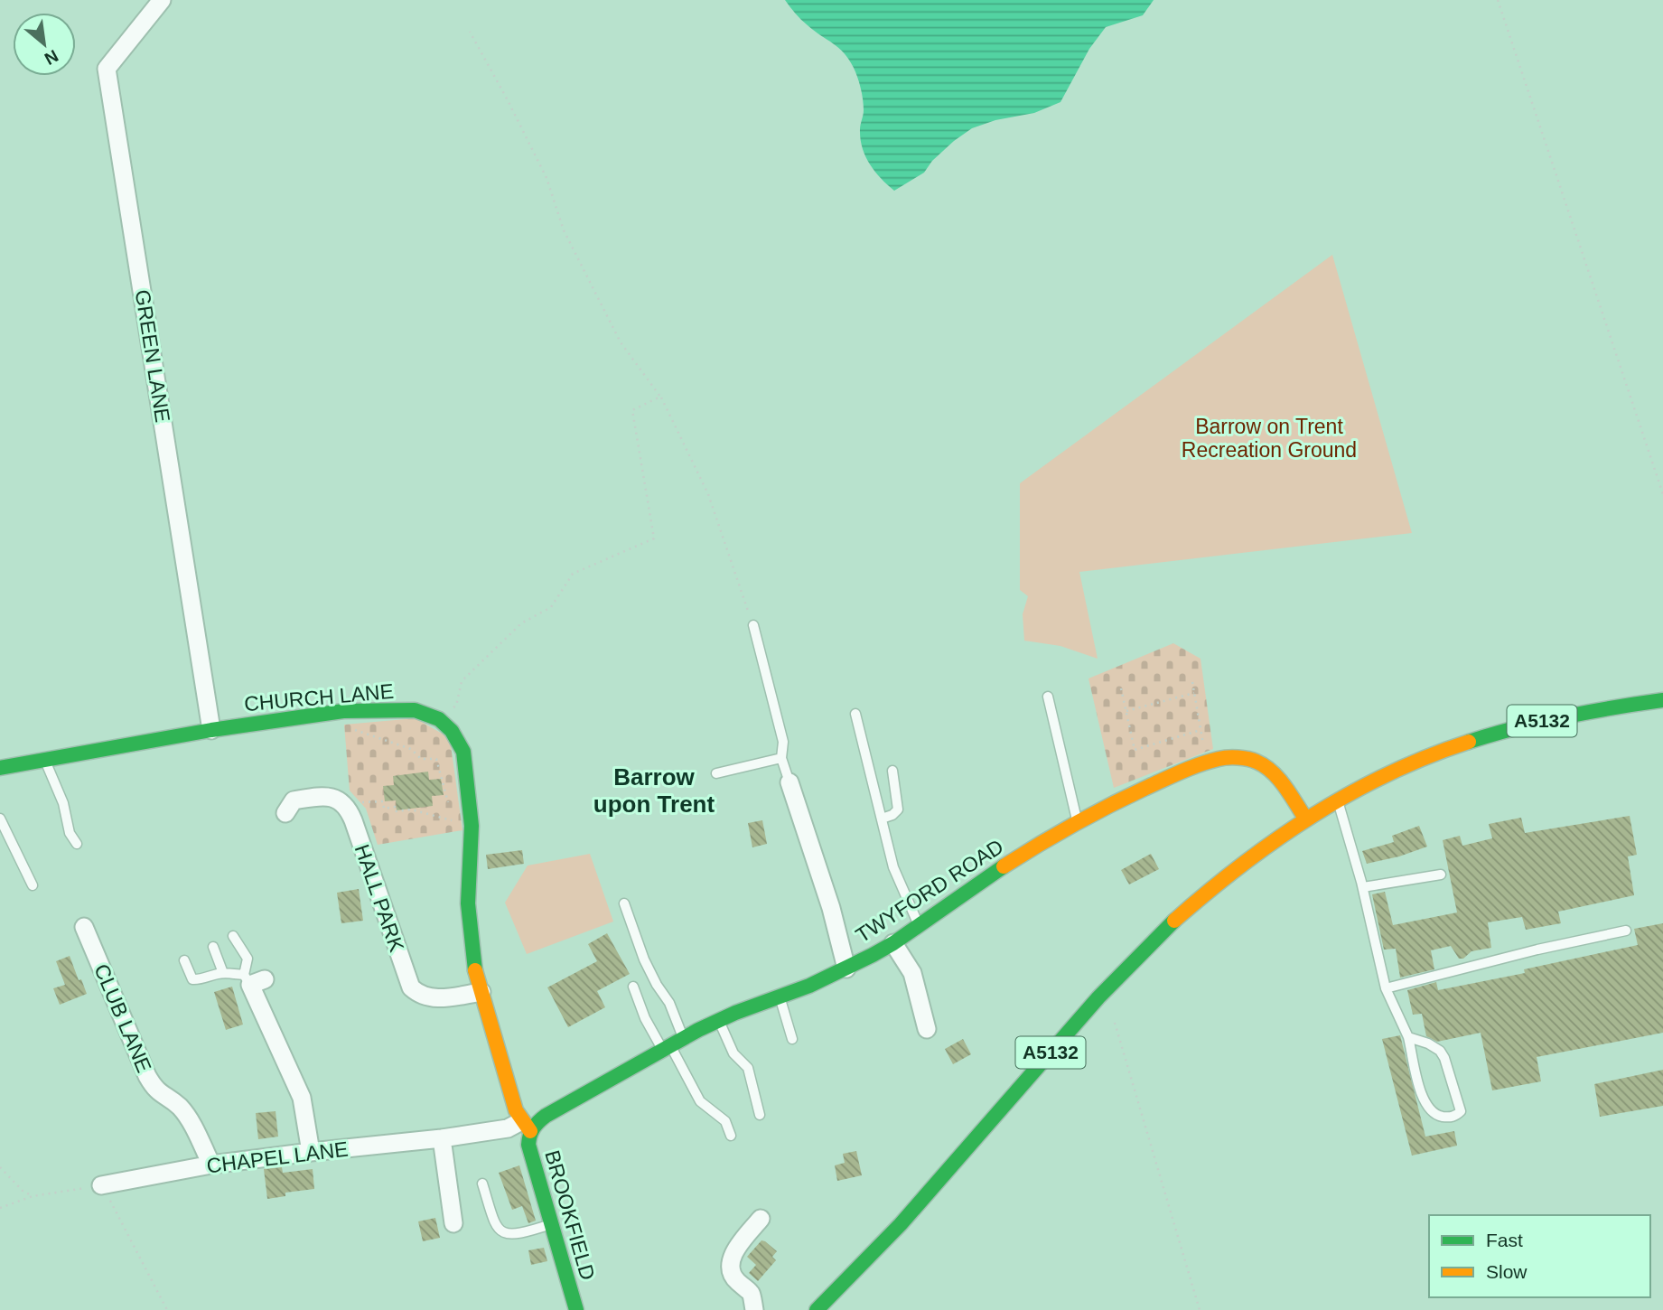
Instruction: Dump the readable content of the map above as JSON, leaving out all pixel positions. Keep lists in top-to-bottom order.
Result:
{
  "streets": {
    "street": [
      "GREEN LANE",
      "CHURCH LANE",
      "A5132",
      "TWYFORD ROAD",
      "HALL PARK",
      "CLUB LANE",
      "CHAPEL LANE",
      "BROOKFIELD"
    ]
  },
  "crossings": [
    ["GREEN LANE", "CHURCH LANE"],
    ["A5132", "TWYFORD ROAD"],
    ["TWYFORD ROAD", "CHAPEL LANE"],
    ["TWYFORD ROAD", "BROOKFIELD"],
    ["CLUB LANE", "CHAPEL LANE"],
    ["CHAPEL LANE", "BROOKFIELD"]
  ],
  "districts": ["Barrow upon Trent"],
  "parks": ["Barrow on Trent Recreation Ground"],
  "legend": ["Fast", "Slow"],
  "north": "bottom right"
}
